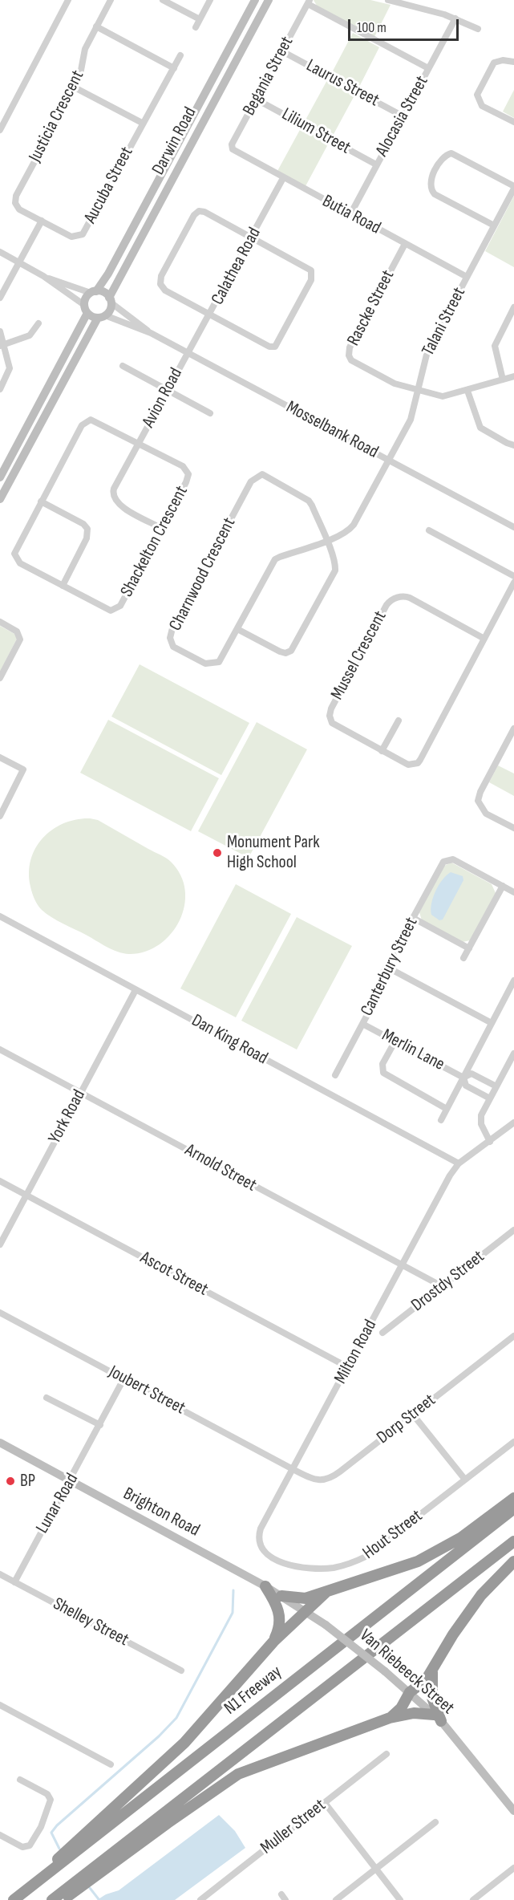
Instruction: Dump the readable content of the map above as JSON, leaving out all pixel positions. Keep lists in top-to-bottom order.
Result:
{
  "streets": {
    "highway": ["N1 Freeway"],
    "street": [
      "Begania Street",
      "Laurus Street",
      "Justicia Crescent",
      "Alocasia Street",
      "Lilium Street",
      "Darwin Road",
      "Aucuba Street",
      "Butia Road",
      "Calathea Road",
      "Rascke Street",
      "Talani Street",
      "Avion Road",
      "Mosselbank Road",
      "Shackelton Crescent",
      "Charnwood Crescent",
      "Mussel Crescent",
      "Canterbury Street",
      "Dan King Road",
      "Merlin Lane",
      "York Road",
      "Arnold Street",
      "Ascot Street",
      "Drostdy Street",
      "Milton Road",
      "Joubert Street",
      "Dorp Street",
      "Lunar Road",
      "Brighton Road",
      "Hout Street",
      "Shelley Street",
      "Van Riebeeck Street",
      "Muller Street"
    ]
  },
  "crossings": [
    ["Begania Street", "Laurus Street"],
    ["Begania Street", "Lilium Street"],
    ["Begania Street", "Butia Road"],
    ["Laurus Street", "Alocasia Street"],
    ["Justicia Crescent", "Aucuba Street"],
    ["Alocasia Street", "Lilium Street"],
    ["Alocasia Street", "Butia Road"],
    ["Darwin Road", "Mosselbank Road"],
    ["Butia Road", "Calathea Road"],
    ["Butia Road", "Rascke Street"],
    ["Butia Road", "Talani Street"],
    ["Calathea Road", "Avion Road"],
    ["Calathea Road", "Mosselbank Road"],
    ["Rascke Street", "Talani Street"],
    ["Talani Street", "Mosselbank Road"],
    ["Talani Street", "Charnwood Crescent"],
    ["Avion Road", "Mosselbank Road"],
    ["Avion Road", "Shackelton Crescent"],
    ["Canterbury Street", "Merlin Lane"],
    ["Dan King Road", "York Road"],
    ["Dan King Road", "Milton Road"],
    ["York Road", "Arnold Street"],
    ["York Road", "Ascot Street"],
    ["Arnold Street", "Drostdy Street"],
    ["Arnold Street", "Milton Road"],
    ["Ascot Street", "Milton Road"],
    ["Milton Road", "Joubert Street"],
    ["Milton Road", "Dorp Street"],
    ["Milton Road", "Hout Street"],
    ["Joubert Street", "Dorp Street"],
    ["Joubert Street", "Lunar Road"],
    ["Lunar Road", "Brighton Road"],
    ["Lunar Road", "Shelley Street"],
    ["Brighton Road", "Van Riebeeck Street"]
  ],
  "places": ["Monument Park High School", "BP"],
  "scale_bar": "100 m"
}
